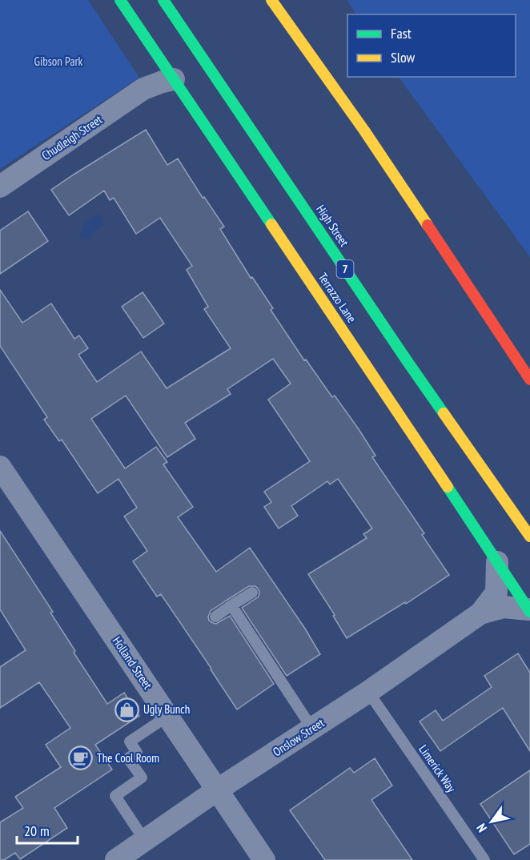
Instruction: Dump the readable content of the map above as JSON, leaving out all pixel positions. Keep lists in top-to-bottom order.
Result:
{
  "streets": {
    "main road": ["High Street", "7", "Terrazzo Lane"],
    "street": ["Chudleigh Street", "Holland Street", "Onslow Street"],
    "lane": ["Limerick Way"]
  },
  "crossings": [
    ["Chudleigh Street", "Terrazzo Lane"],
    ["Terrazzo Lane", "Onslow Street"],
    ["Holland Street", "Onslow Street"],
    ["Onslow Street", "Limerick Way"]
  ],
  "parks": ["Gibson Park"],
  "places": {
    "shop": ["Ugly Bunch"],
    "cafe": ["The Cool Room"]
  },
  "legend": ["Fast", "Slow"],
  "scale_bar": "20 m",
  "north": "bottom left"
}
